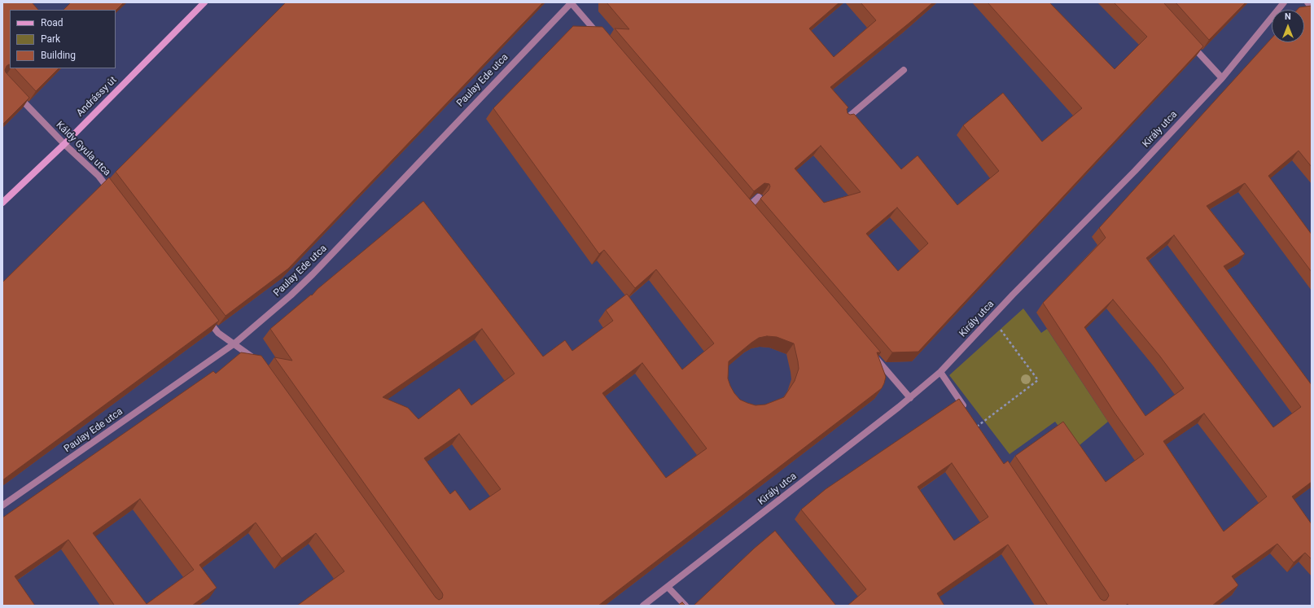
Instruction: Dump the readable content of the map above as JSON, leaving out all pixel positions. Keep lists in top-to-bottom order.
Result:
{
  "streets": {
    "main road": ["Andrássy út"],
    "street": ["Paulay Ede utca", "Király utca", "Káldy Gyula utca"]
  },
  "crossings": [
    ["Andrássy út", "Káldy Gyula utca"]
  ],
  "legend": ["Road", "Park", "Building"],
  "north": "top"
}
